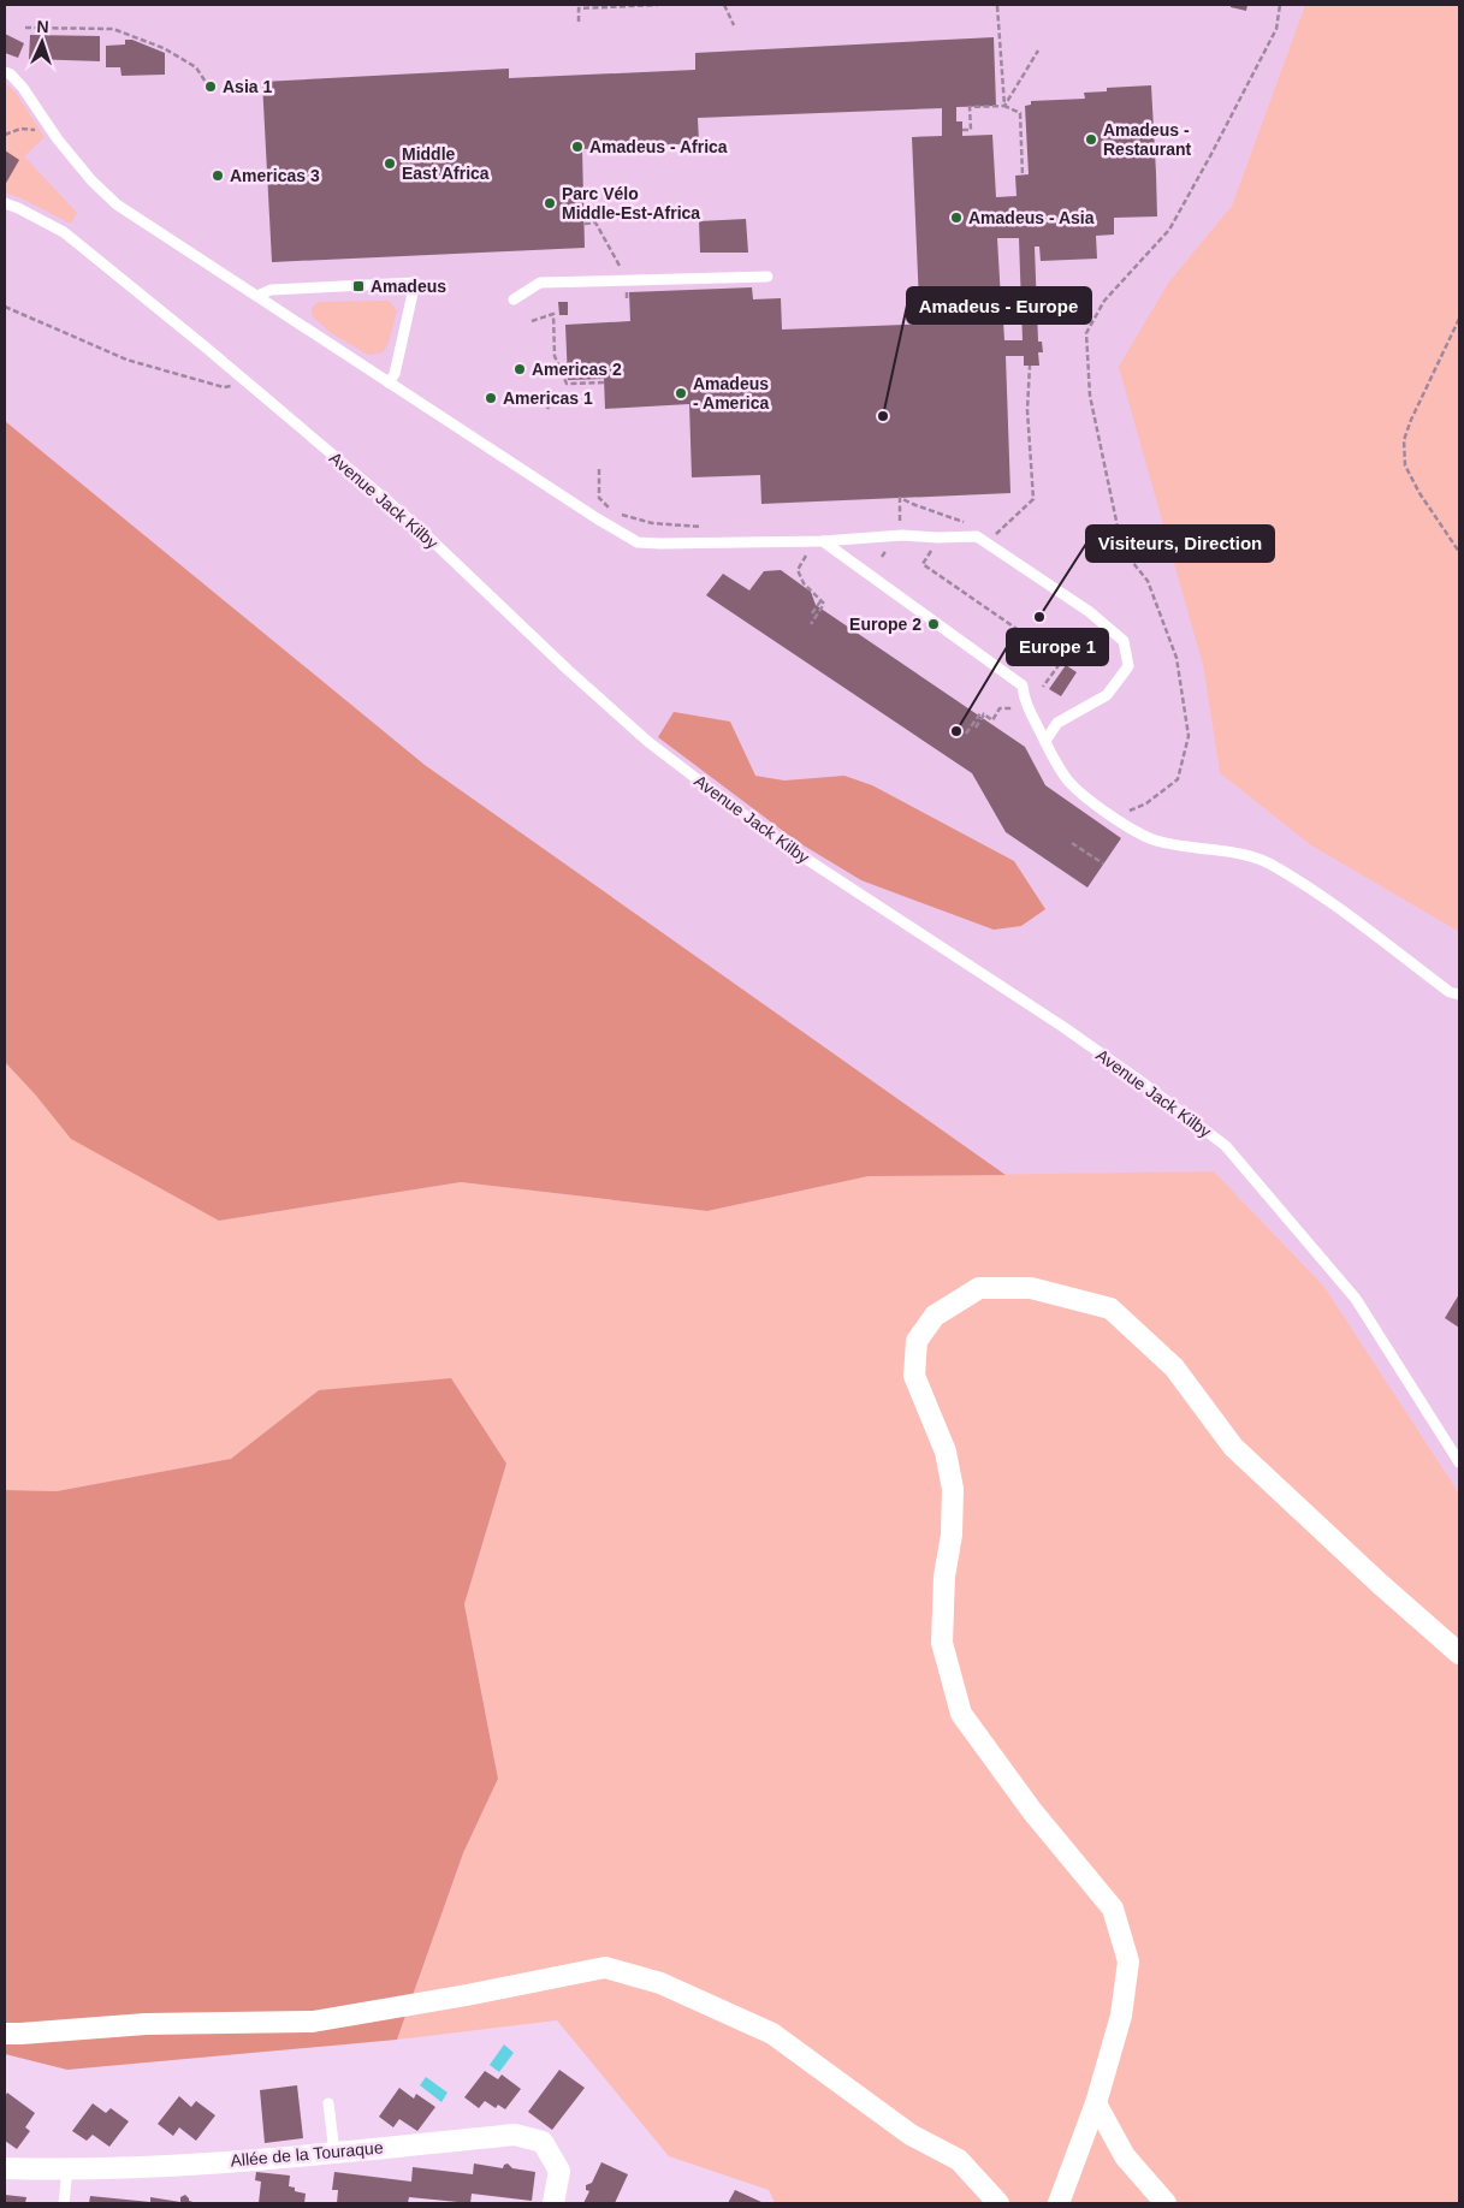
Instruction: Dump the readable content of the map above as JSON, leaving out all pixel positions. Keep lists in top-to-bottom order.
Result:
{
  "streets": {
    "street": ["Allée de la Touraque"],
    "lane": ["Avenue Jack Kilby"]
  },
  "places": {
    "other": [
      "Asia 1",
      "Amadeus - Restaurant",
      "Amadeus - Africa",
      "Middle East Africa",
      "Americas 3",
      "Parc Vélo Middle-Est-Africa",
      "Amadeus - Asia",
      "Americas 2",
      "Amadeus - America",
      "Americas 1",
      "Amadeus - Europe",
      "Visiteurs, Direction",
      "Europe 2",
      "Europe 1"
    ],
    "transit": ["Amadeus"]
  },
  "north": "top"
}
